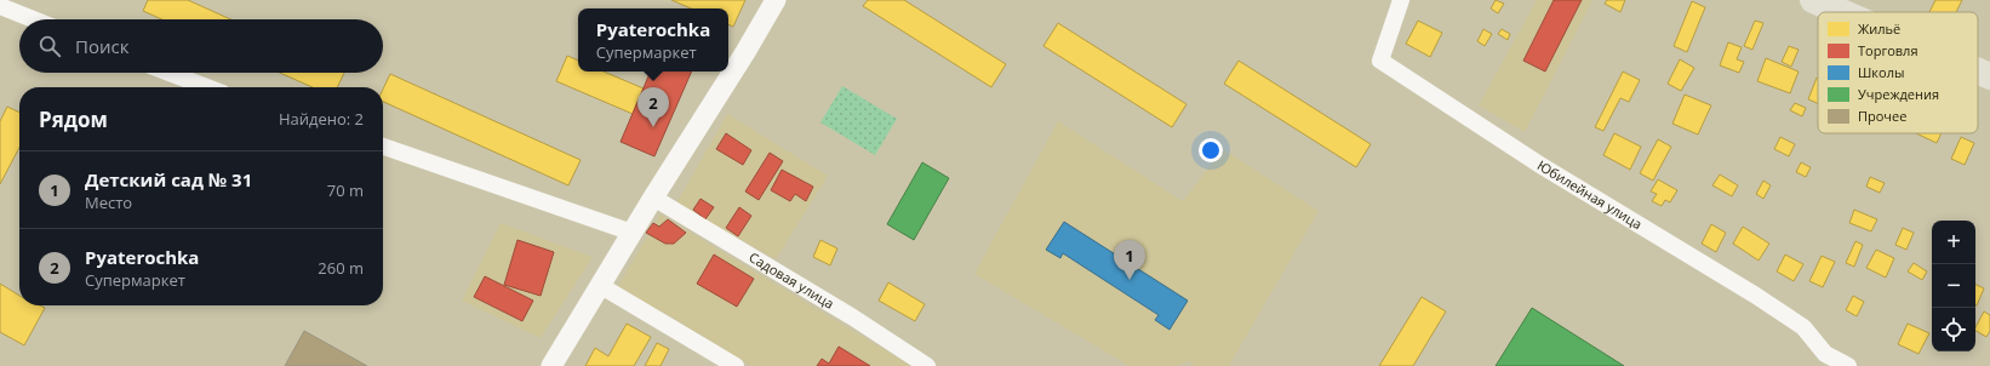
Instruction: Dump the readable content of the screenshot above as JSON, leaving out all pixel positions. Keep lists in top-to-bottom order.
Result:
{
  "streets": {
    "street": ["Юбилейная улица", "Садовая улица"]
  },
  "legend": [
    "Жильё",
    "Торговля",
    "Школы",
    "Учреждения",
    "Прочее"
  ],
  "page": {
    "popup": ["Pyaterochka", "Супермаркет"],
    "search": "Поиск",
    "pins": ["2", "1"],
    "heading": ["Рядом", "Найдено: 2"],
    "list": [
      {
        "mark": "1",
        "name": "Детский сад № 31",
        "note": "Место",
        "value": "70 m"
      },
      {
        "mark": "2",
        "name": "Pyaterochka",
        "note": "Супермаркет",
        "value": "260 m"
      }
    ],
    "map_buttons": ["+", "−"]
  }
}
